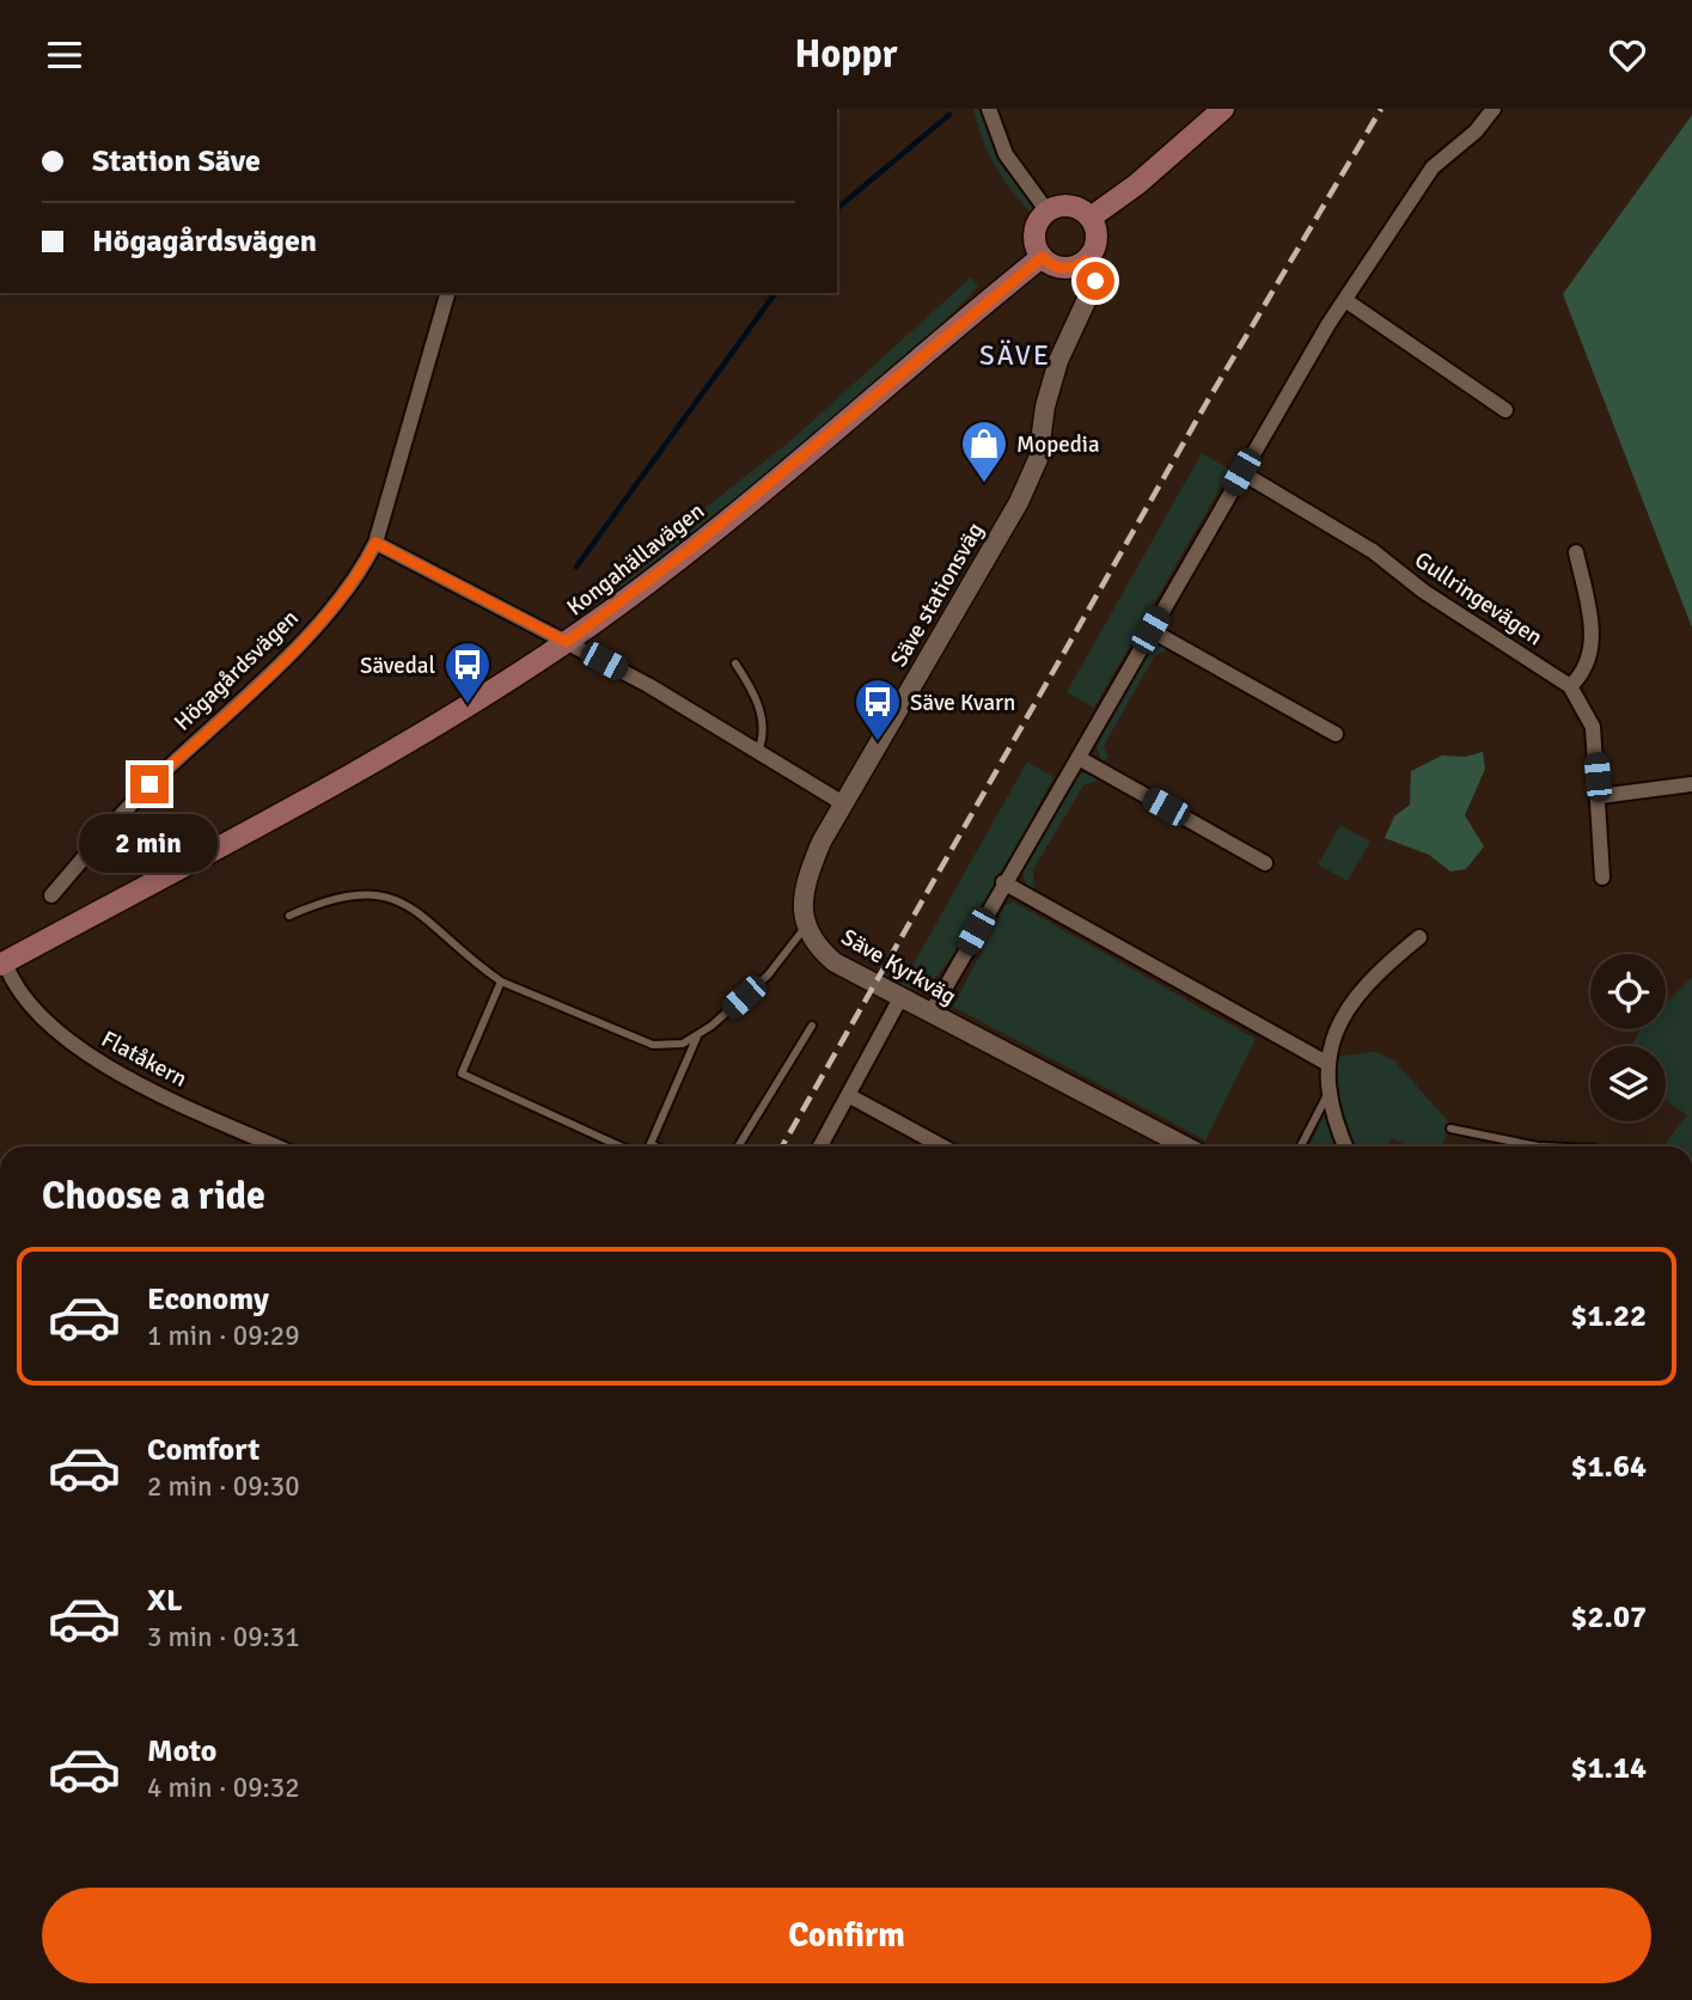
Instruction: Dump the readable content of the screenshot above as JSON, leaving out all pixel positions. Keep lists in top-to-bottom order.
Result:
{
  "streets": {
    "main road": ["Kongahällavägen"],
    "street": [
      "Säve stationsväg",
      "Gullringevägen",
      "Högagårdsvägen",
      "Säve Kyrkväg",
      "Flatåkern"
    ]
  },
  "crossings": [
    ["Kongahällavägen", "Säve stationsväg"],
    ["Kongahällavägen", "Flatåkern"]
  ],
  "districts": ["SÄVE"],
  "places": {
    "shop": ["Mopedia"],
    "bus stop": ["Sävedal", "Säve Kvarn"]
  },
  "page": {
    "header": "Hoppr",
    "banner": ["Station Säve", "Högagårdsvägen"],
    "bubble": "2 min",
    "heading": "Choose a ride",
    "list": [
      {
        "name": "Economy",
        "note": "1 min · 09:29",
        "value": "$1.22"
      },
      {
        "name": "Comfort",
        "note": "2 min · 09:30",
        "value": "$1.64"
      },
      {
        "name": "XL",
        "note": "3 min · 09:31",
        "value": "$2.07"
      },
      {
        "name": "Moto",
        "note": "4 min · 09:32",
        "value": "$1.14"
      }
    ],
    "buttons": "Confirm"
  }
}
